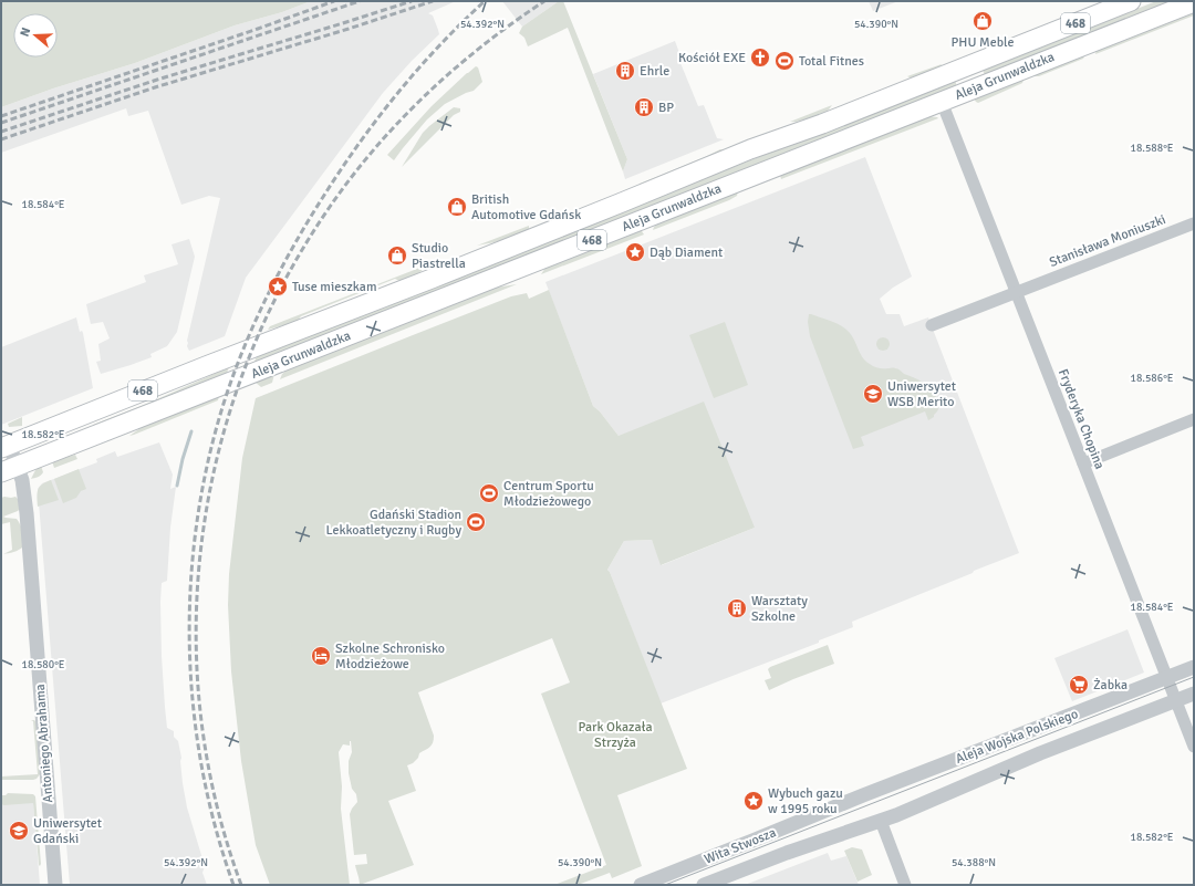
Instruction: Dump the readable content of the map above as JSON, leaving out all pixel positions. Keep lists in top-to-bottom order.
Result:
{
  "streets": {
    "main road": ["468", "Aleja Grunwaldzka"],
    "street": [
      "Stanisława Moniuszki",
      "Fryderyka Chopina",
      "Aleja Wojska Polskiego",
      "Antoniego Abrahama",
      "Wita Stwosza"
    ]
  },
  "crossings": [
    ["Aleja Grunwaldzka", "Fryderyka Chopina"],
    ["Aleja Grunwaldzka", "Antoniego Abrahama"],
    ["Stanisława Moniuszki", "Fryderyka Chopina"],
    ["Fryderyka Chopina", "Aleja Wojska Polskiego"],
    ["Aleja Wojska Polskiego", "Wita Stwosza"]
  ],
  "parks": ["Park Okazała Strzyża"],
  "places": {
    "shop": ["PHU Meble", "British Automotive Gdańsk", "Studio Piastrella"],
    "church": ["Kościół EXE"],
    "sports": ["Total Fitnes", "Centrum Sportu Młodzieżowego", "Gdański Stadion Lekkoatletyczny i Rugby"],
    "building": ["Ehrle", "BP", "Warsztaty Szkolne"],
    "place": ["Dąb Diament", "Tuse mieszkam", "Wybuch gazu w 1995 roku"],
    "school or university": ["Uniwersytet WSB Merito", "Uniwersytet Gdański"],
    "hotel": ["Szkolne Schronisko Młodzieżowe"],
    "supermarket": ["Żabka"]
  },
  "north": "left",
  "coordinates": [
    "54.392°N",
    "54.390°N",
    "18.588°E",
    "18.584°E",
    "18.586°E",
    "18.582°E",
    "18.580°E",
    "54.388°N"
  ]
}
